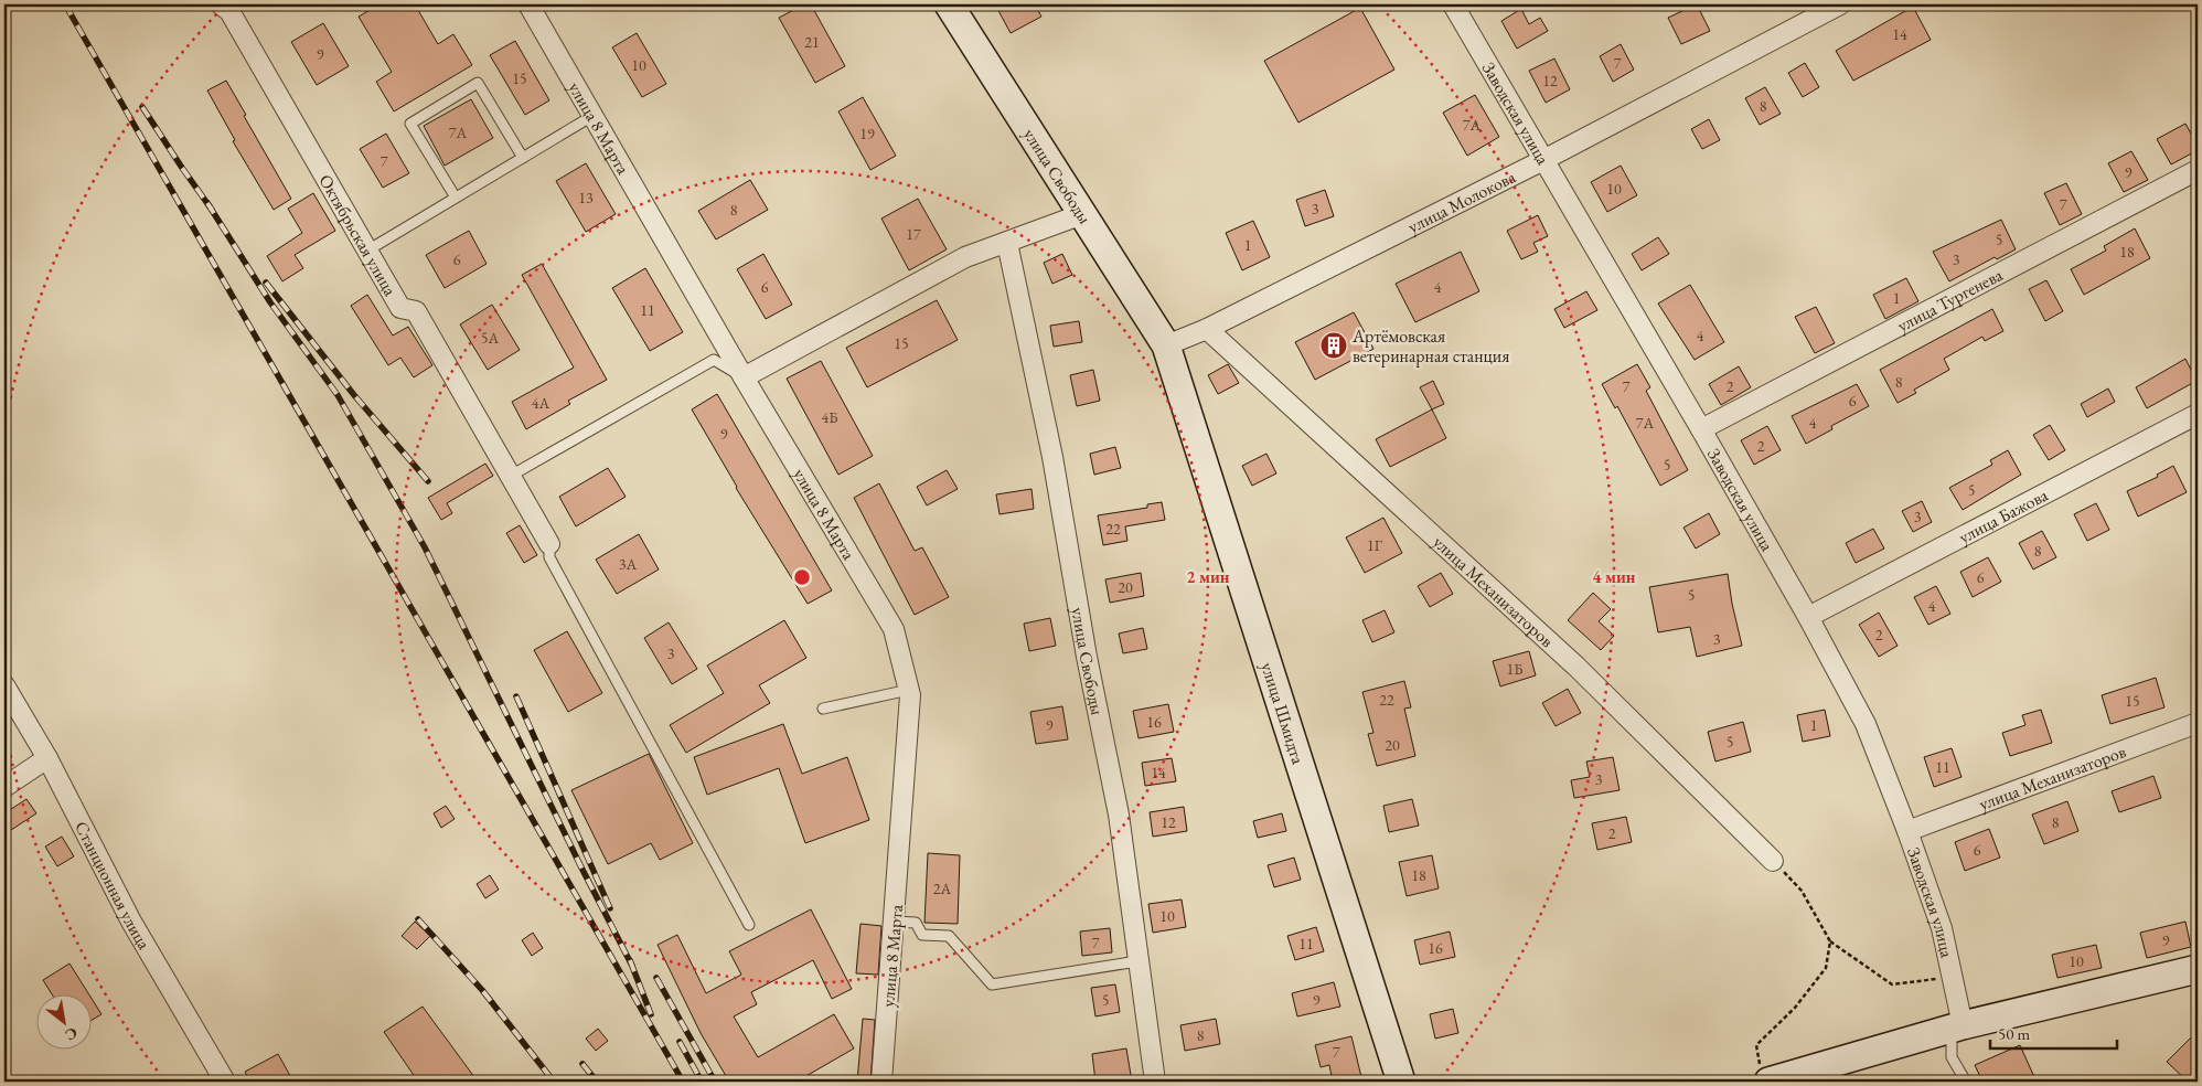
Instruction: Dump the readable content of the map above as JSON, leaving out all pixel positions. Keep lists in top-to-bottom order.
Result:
{
  "streets": {
    "street": [
      "Заводская улица",
      "улица 8 Марта",
      "улица Свободы",
      "улица Молокова",
      "Октябрьская улица",
      "улица Тургенева",
      "улица Бажова",
      "улица Механизаторов",
      "улица Шмидта",
      "Станционная улица"
    ]
  },
  "crossings": [
    ["Заводская улица", "улица Молокова"],
    ["Заводская улица", "улица Тургенева"],
    ["Заводская улица", "улица Бажова"],
    ["Заводская улица", "улица Механизаторов"],
    ["улица Свободы", "улица Молокова"],
    ["улица Свободы", "улица Шмидта"],
    ["улица Молокова", "улица Механизаторов"],
    ["улица Молокова", "улица Шмидта"]
  ],
  "places": {
    "building": ["Артёмовская ветеринарная станция"]
  },
  "house_numbers": [
    "14",
    "21",
    "9",
    "7",
    "10",
    "15",
    "12",
    "8",
    "7А",
    "7А",
    "19",
    "7",
    "9",
    "10",
    "13",
    "7",
    "3",
    "8",
    "17",
    "5",
    "1",
    "18",
    "6",
    "3",
    "6",
    "4",
    "1",
    "11",
    "4",
    "5А",
    "15",
    "8",
    "7",
    "2",
    "6",
    "4А",
    "4Б",
    "7А",
    "4",
    "9",
    "2",
    "5",
    "5",
    "3",
    "22",
    "1Г",
    "8",
    "3А",
    "6",
    "20",
    "5",
    "4",
    "2",
    "3",
    "3",
    "1Б",
    "22",
    "15",
    "16",
    "9",
    "1",
    "5",
    "20",
    "11",
    "14",
    "3",
    "12",
    "8",
    "2",
    "6",
    "18",
    "2А",
    "10",
    "9",
    "7",
    "11",
    "16",
    "10",
    "5",
    "9",
    "8",
    "7"
  ],
  "scale_bar": "50 m",
  "north": "bottom right",
  "rings": ["2 мин", "4 мин"]
}
